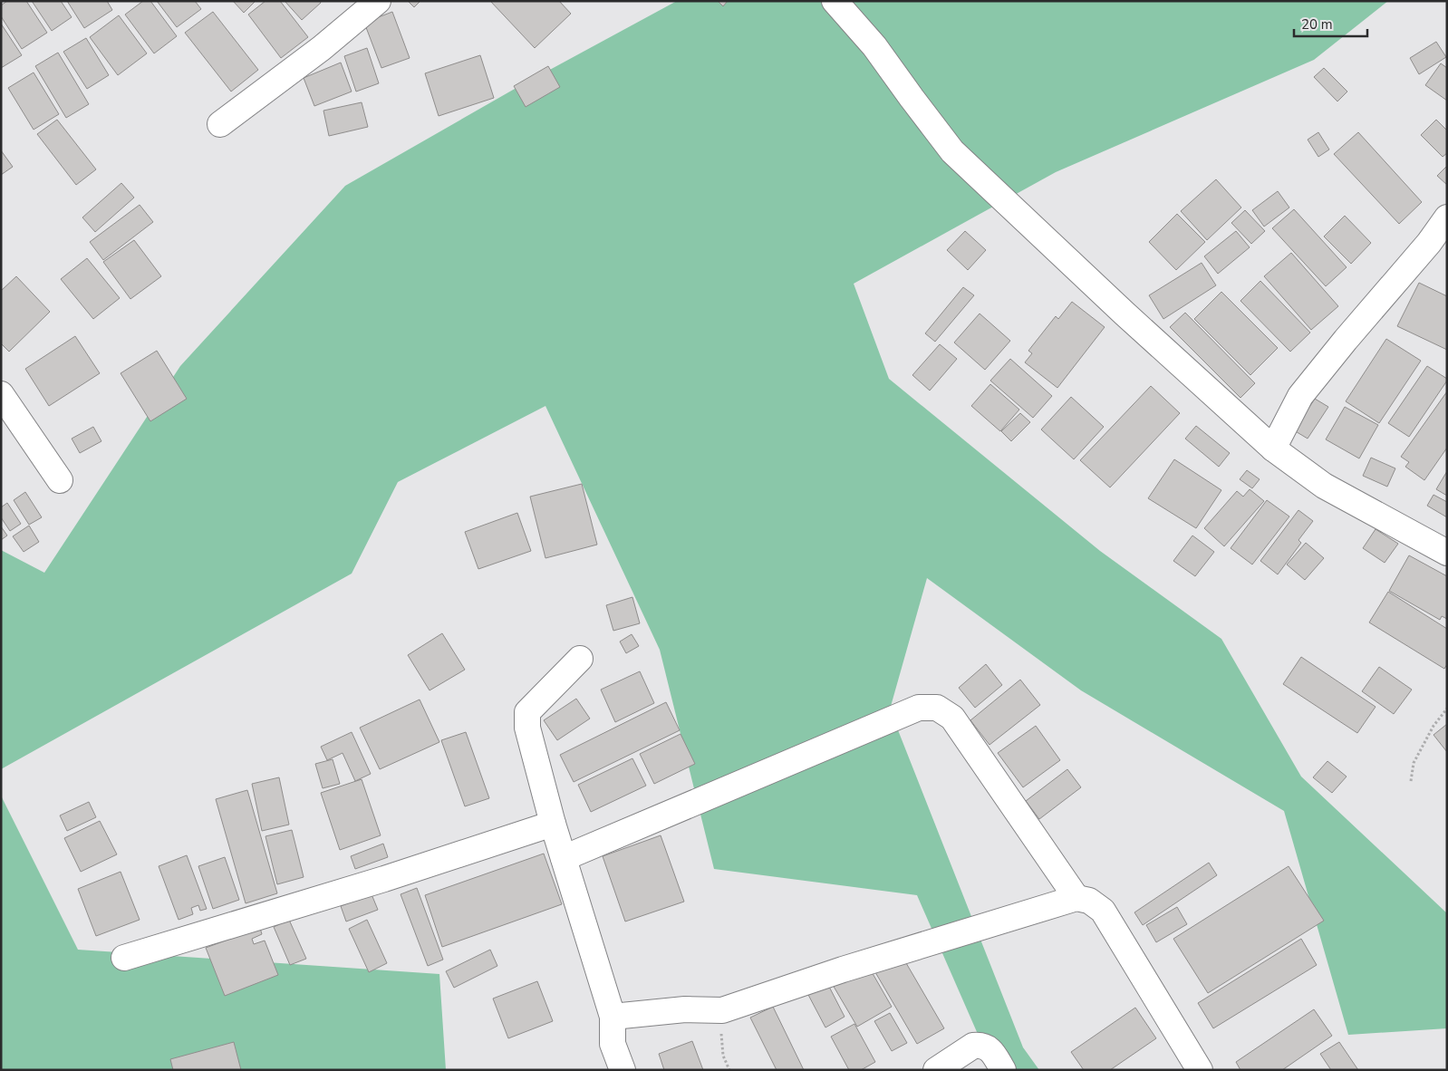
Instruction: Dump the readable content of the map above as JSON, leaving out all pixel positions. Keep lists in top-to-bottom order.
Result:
{
  "scale_bar": "20 m"
}
